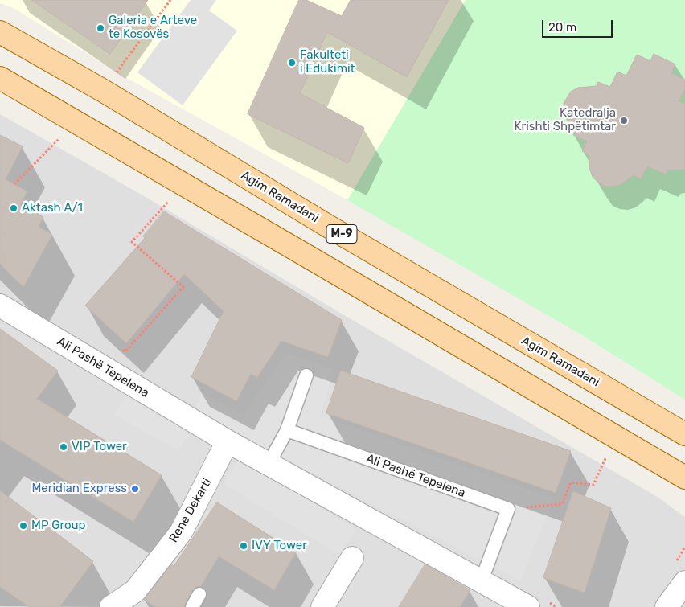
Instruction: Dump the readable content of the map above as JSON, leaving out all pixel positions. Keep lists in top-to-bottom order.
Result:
{
  "streets": {
    "main road": ["Agim Ramadani", "M-9"],
    "street": ["Ali Pashë Tepelena", "Rene Dekarti"]
  },
  "crossings": [
    ["Ali Pashë Tepelena", "Rene Dekarti"]
  ],
  "places": [
    "Galeria e Arteve te Kosovës",
    "Fakulteti i Edukimit",
    "Katedralja Krishti Shpëtimtar",
    "Aktash A/1",
    "VIP Tower",
    "Meridian Express",
    "MP Group",
    "IVY Tower"
  ],
  "scale_bar": "20 m"
}
